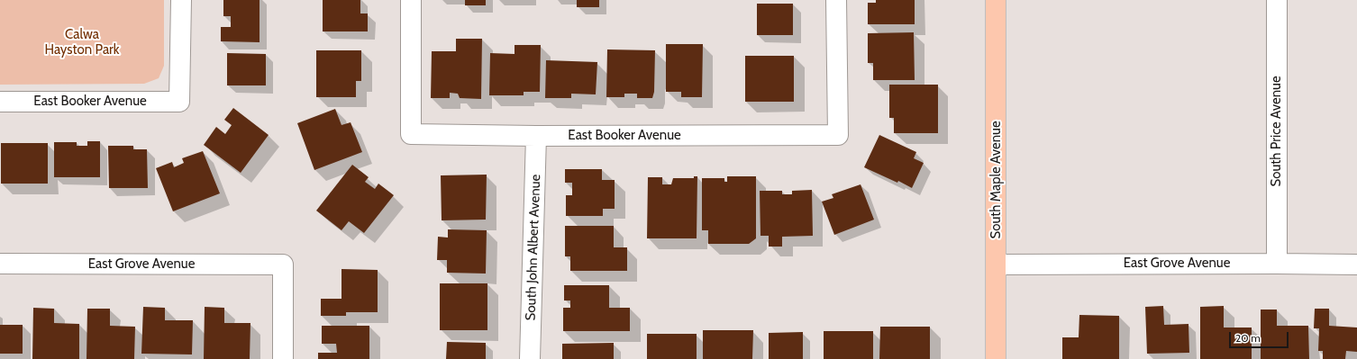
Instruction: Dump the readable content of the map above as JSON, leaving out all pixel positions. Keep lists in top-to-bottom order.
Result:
{
  "streets": {
    "main road": ["South Maple Avenue"],
    "street": [
      "East Booker Avenue",
      "South Price Avenue",
      "South John Albert Avenue",
      "East Grove Avenue"
    ]
  },
  "crossings": [
    ["East Booker Avenue", "South John Albert Avenue"],
    ["South Price Avenue", "East Grove Avenue"],
    ["South Maple Avenue", "East Grove Avenue"]
  ],
  "parks": ["Calwa Hayston Park"],
  "scale_bar": "20 m"
}
